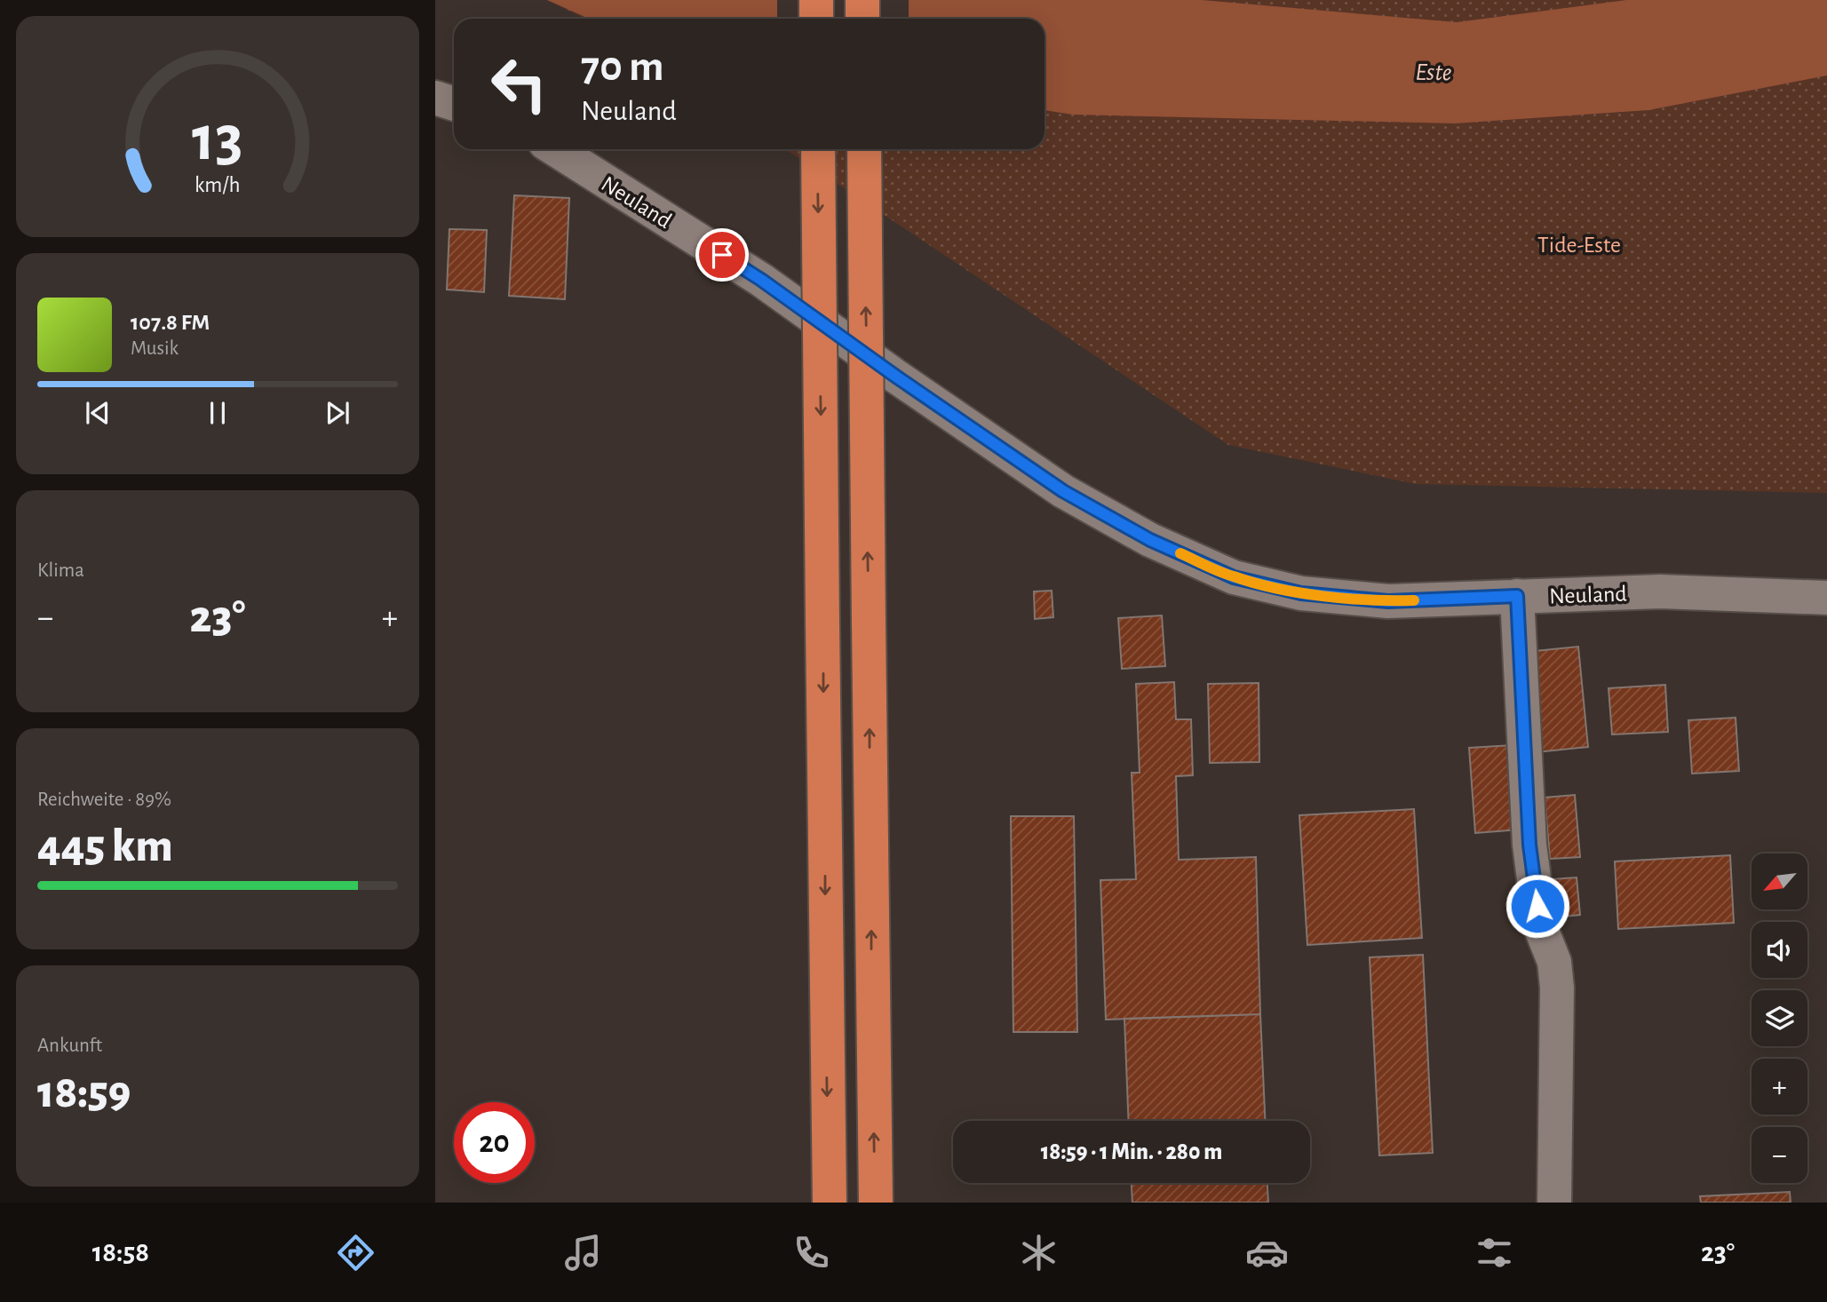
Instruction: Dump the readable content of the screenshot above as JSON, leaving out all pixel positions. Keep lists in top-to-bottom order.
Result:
{
  "streets": {
    "street": ["Neuland"]
  },
  "water": ["Este"],
  "parks": ["Tide-Este"],
  "north": "bottom left",
  "page": {
    "turn": ["70 m", "Neuland"],
    "song": ["107.8 FM", "Musik"],
    "tile": [
      "Klima",
      ["Reichweite · 89%", "445 km"],
      ["Ankunft", "18:59"]
    ],
    "heat": ["−", "23°", "+"],
    "map_buttons": ["+", "−"],
    "limit": "20",
    "trip": "18:59 · 1 Min. · 280 m",
    "tabs": ["18:58", "23°"],
    "gauge": ["13", "km/h"]
  }
}
